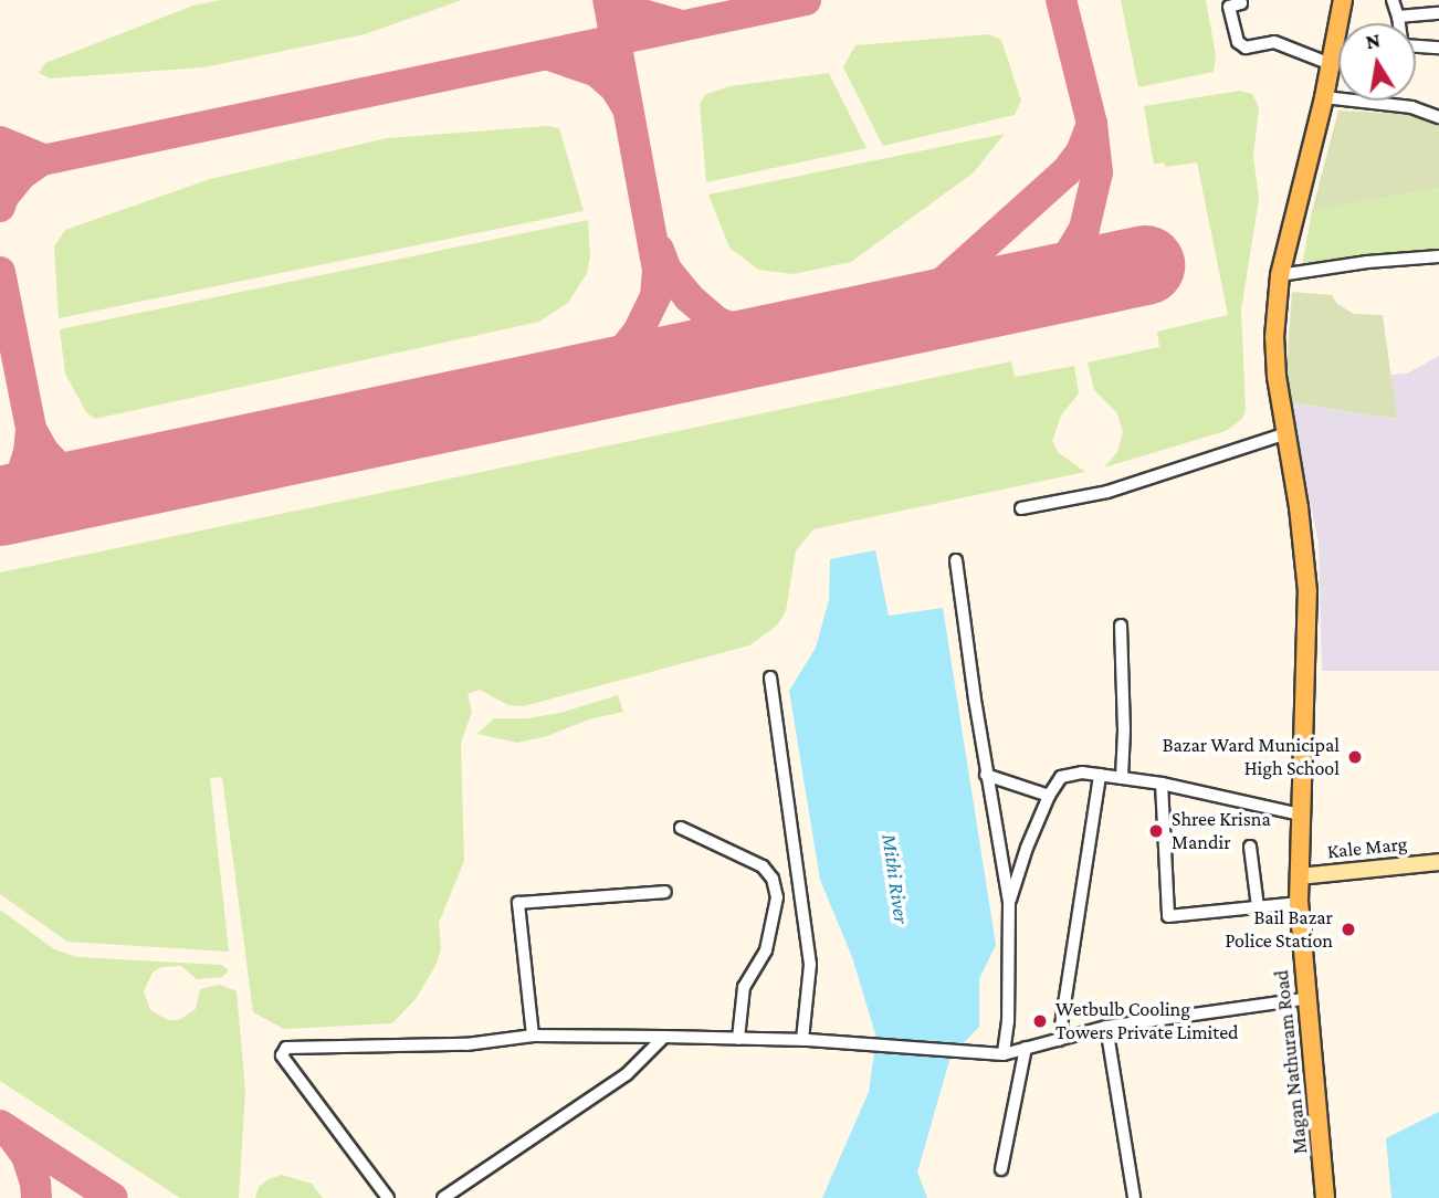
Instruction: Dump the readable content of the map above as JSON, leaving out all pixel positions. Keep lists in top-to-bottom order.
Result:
{
  "streets": {
    "main road": ["Kale Marg", "Magan Nathuram Road"]
  },
  "crossings": [
    ["Kale Marg", "Magan Nathuram Road"]
  ],
  "water": ["Mithi River"],
  "places": [
    "Bazar Ward Municipal High School",
    "Shree Krisna Mandir",
    "Bail Bazar Police Station",
    "Wetbulb Cooling Towers Private Limited"
  ],
  "north": "top"
}
